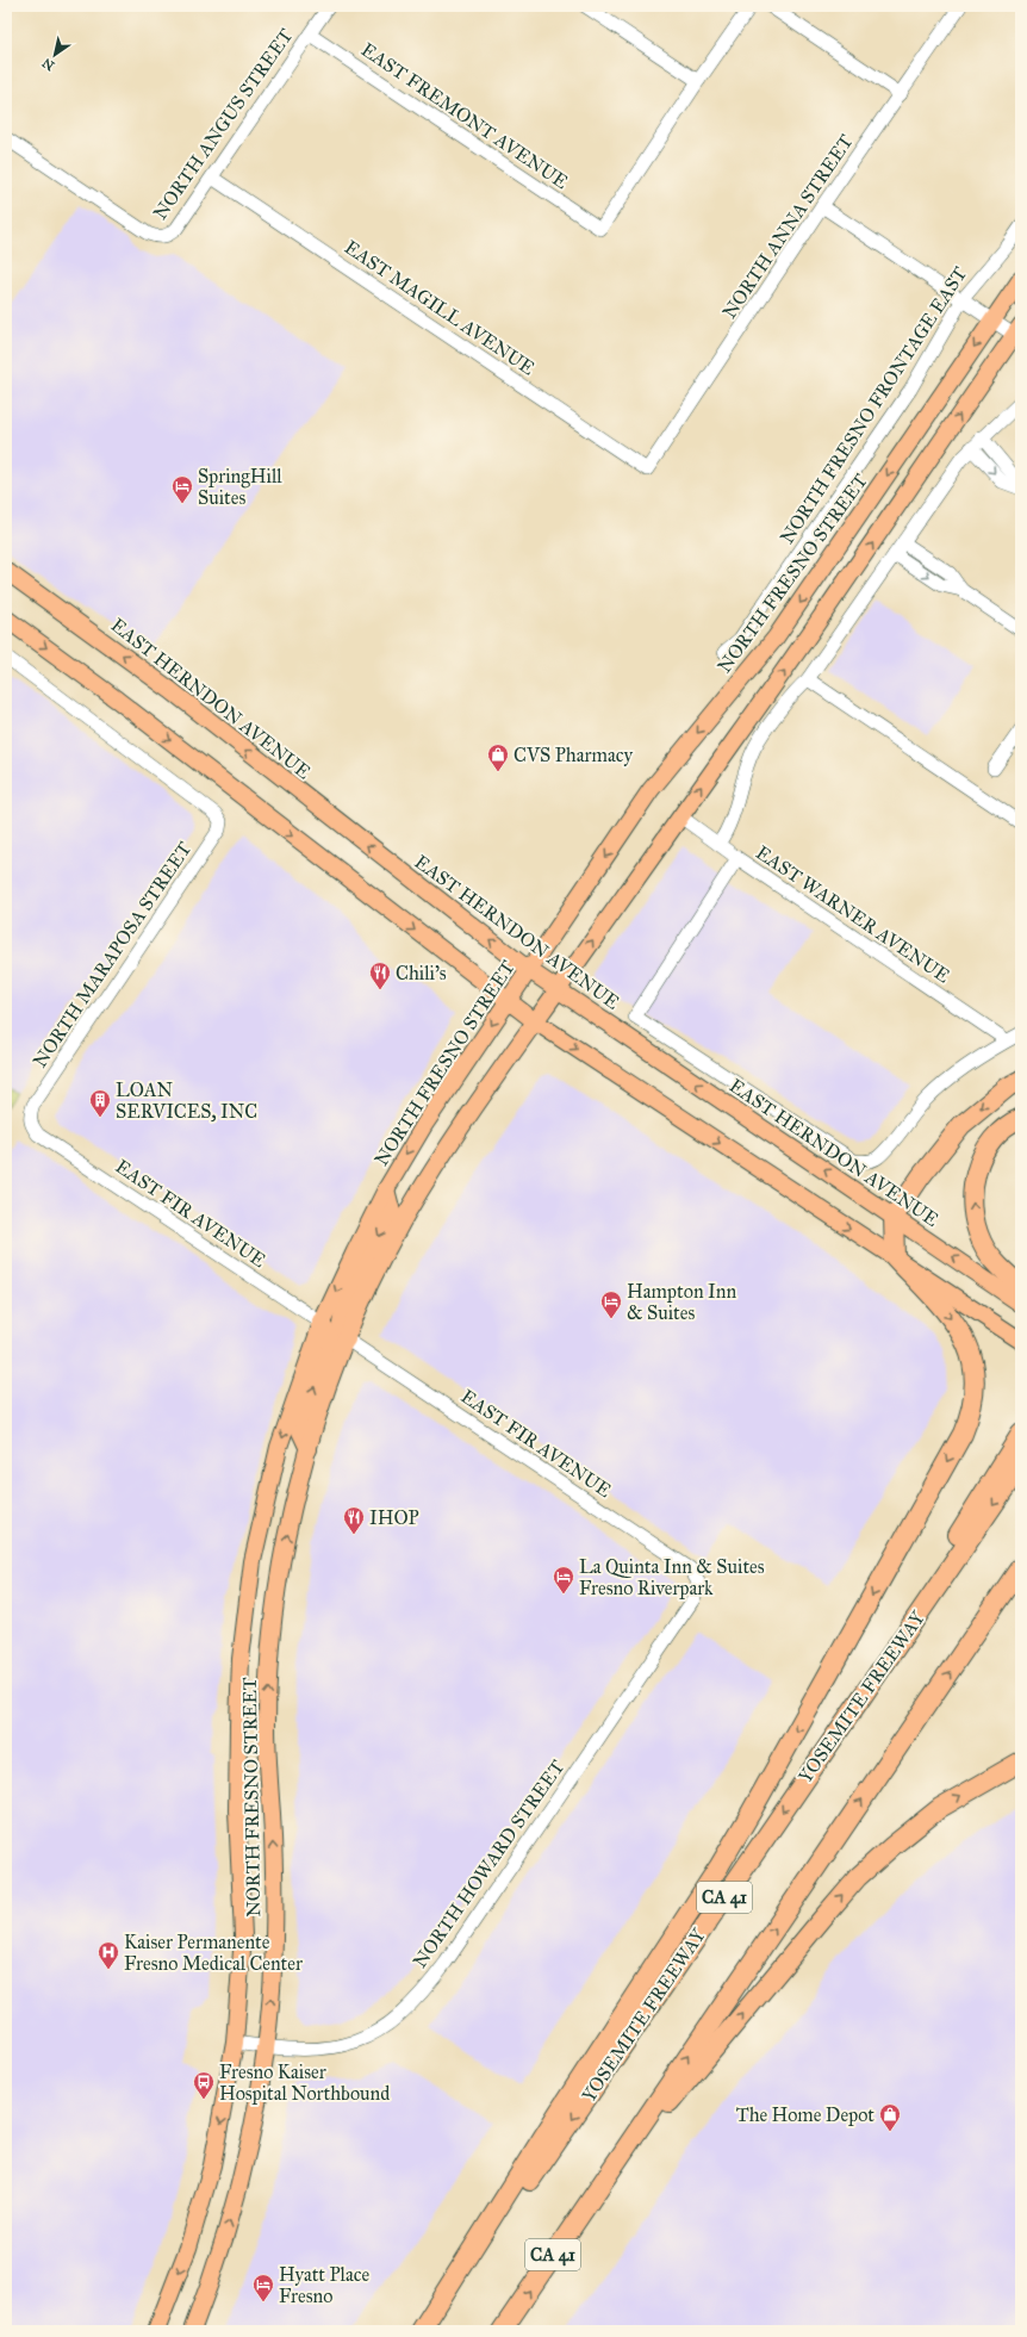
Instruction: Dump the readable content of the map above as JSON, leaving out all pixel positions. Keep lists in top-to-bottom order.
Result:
{
  "streets": {
    "highway": ["YOSEMITE FREEWAY", "CA 41"],
    "main road": ["NORTH FRESNO STREET", "EAST HERNDON AVENUE"],
    "street": [
      "EAST FREMONT AVENUE",
      "NORTH ANGUS STREET",
      "NORTH ANNA STREET",
      "EAST MAGILL AVENUE",
      "NORTH FRESNO FRONTAGE EAST",
      "EAST WARNER AVENUE",
      "NORTH MARAPOSA STREET",
      "EAST FIR AVENUE",
      "NORTH HOWARD STREET"
    ]
  },
  "crossings": [
    ["EAST FREMONT AVENUE", "NORTH ANGUS STREET"],
    ["NORTH ANGUS STREET", "EAST MAGILL AVENUE"],
    ["NORTH ANNA STREET", "EAST MAGILL AVENUE"],
    ["NORTH FRESNO STREET", "EAST HERNDON AVENUE"],
    ["NORTH FRESNO STREET", "EAST WARNER AVENUE"],
    ["NORTH FRESNO STREET", "EAST FIR AVENUE"],
    ["NORTH FRESNO STREET", "NORTH HOWARD STREET"],
    ["NORTH MARAPOSA STREET", "EAST FIR AVENUE"],
    ["EAST FIR AVENUE", "NORTH HOWARD STREET"]
  ],
  "places": {
    "hotel": [
      "SpringHill Suites",
      "Hampton Inn & Suites",
      "La Quinta Inn & Suites Fresno Riverpark",
      "Hyatt Place Fresno"
    ],
    "shop": ["CVS Pharmacy", "The Home Depot"],
    "restaurant": ["Chili's", "IHOP"],
    "building": ["LOAN SERVICES, INC"],
    "hospital": ["Kaiser Permanente Fresno Medical Center"],
    "bus stop": ["Fresno Kaiser Hospital Northbound"]
  },
  "north": "bottom left"
}
